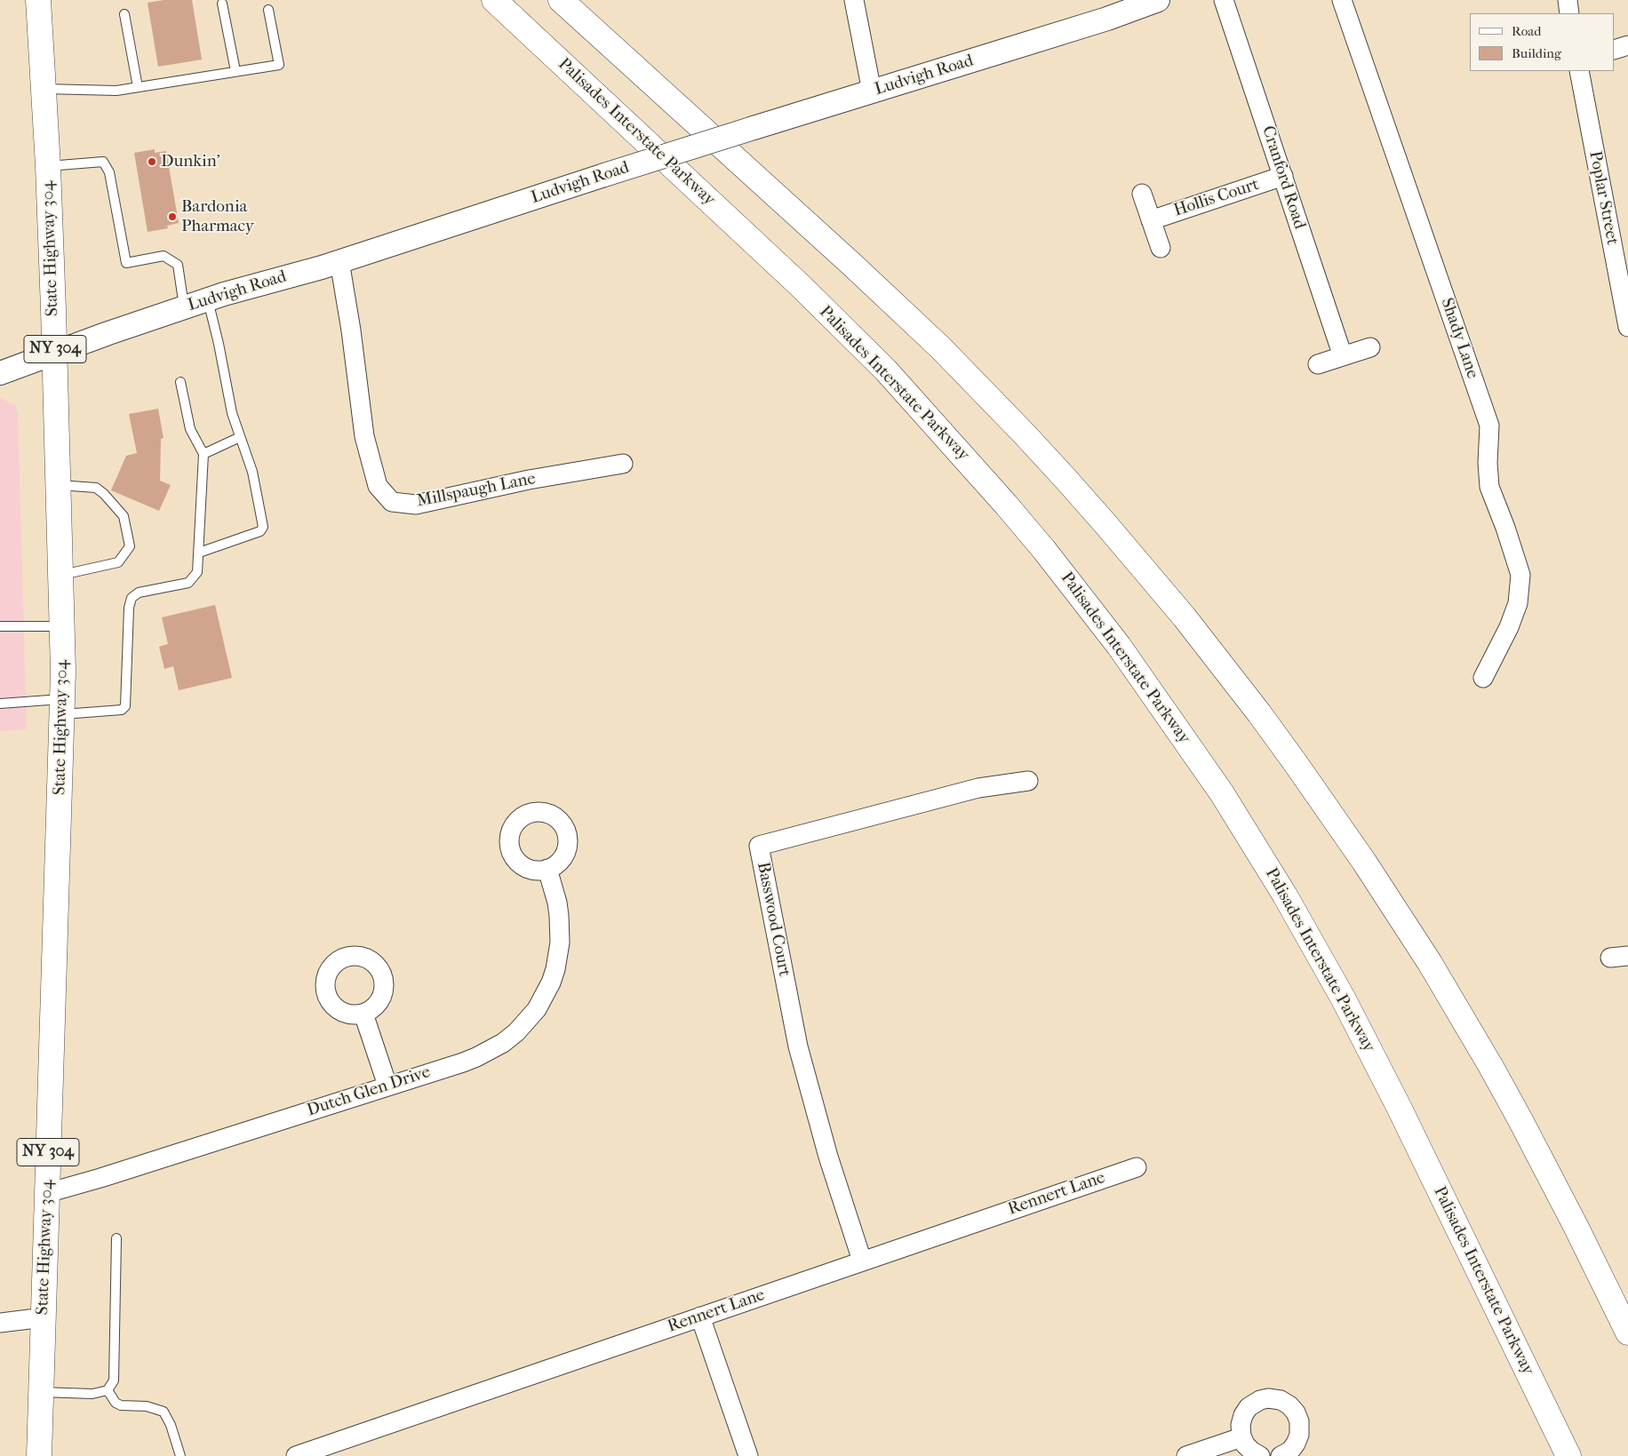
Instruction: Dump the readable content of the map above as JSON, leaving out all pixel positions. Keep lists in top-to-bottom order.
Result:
{
  "streets": {
    "main road": ["Palisades Interstate Parkway", "State Highway 304", "NY 304"],
    "street": [
      "Ludvigh Road",
      "Cranford Road",
      "Hollis Court",
      "Poplar Street",
      "Shady Lane",
      "Millspaugh Lane",
      "Basswood Court",
      "Dutch Glen Drive",
      "Rennert Lane"
    ]
  },
  "crossings": [
    ["Ludvigh Road", "State Highway 304"],
    ["Ludvigh Road", "Millspaugh Lane"],
    ["Cranford Road", "Hollis Court"],
    ["State Highway 304", "Dutch Glen Drive"],
    ["Basswood Court", "Rennert Lane"]
  ],
  "places": ["Dunkin'", "Bardonia Pharmacy"],
  "legend": ["Road", "Building"]
}
